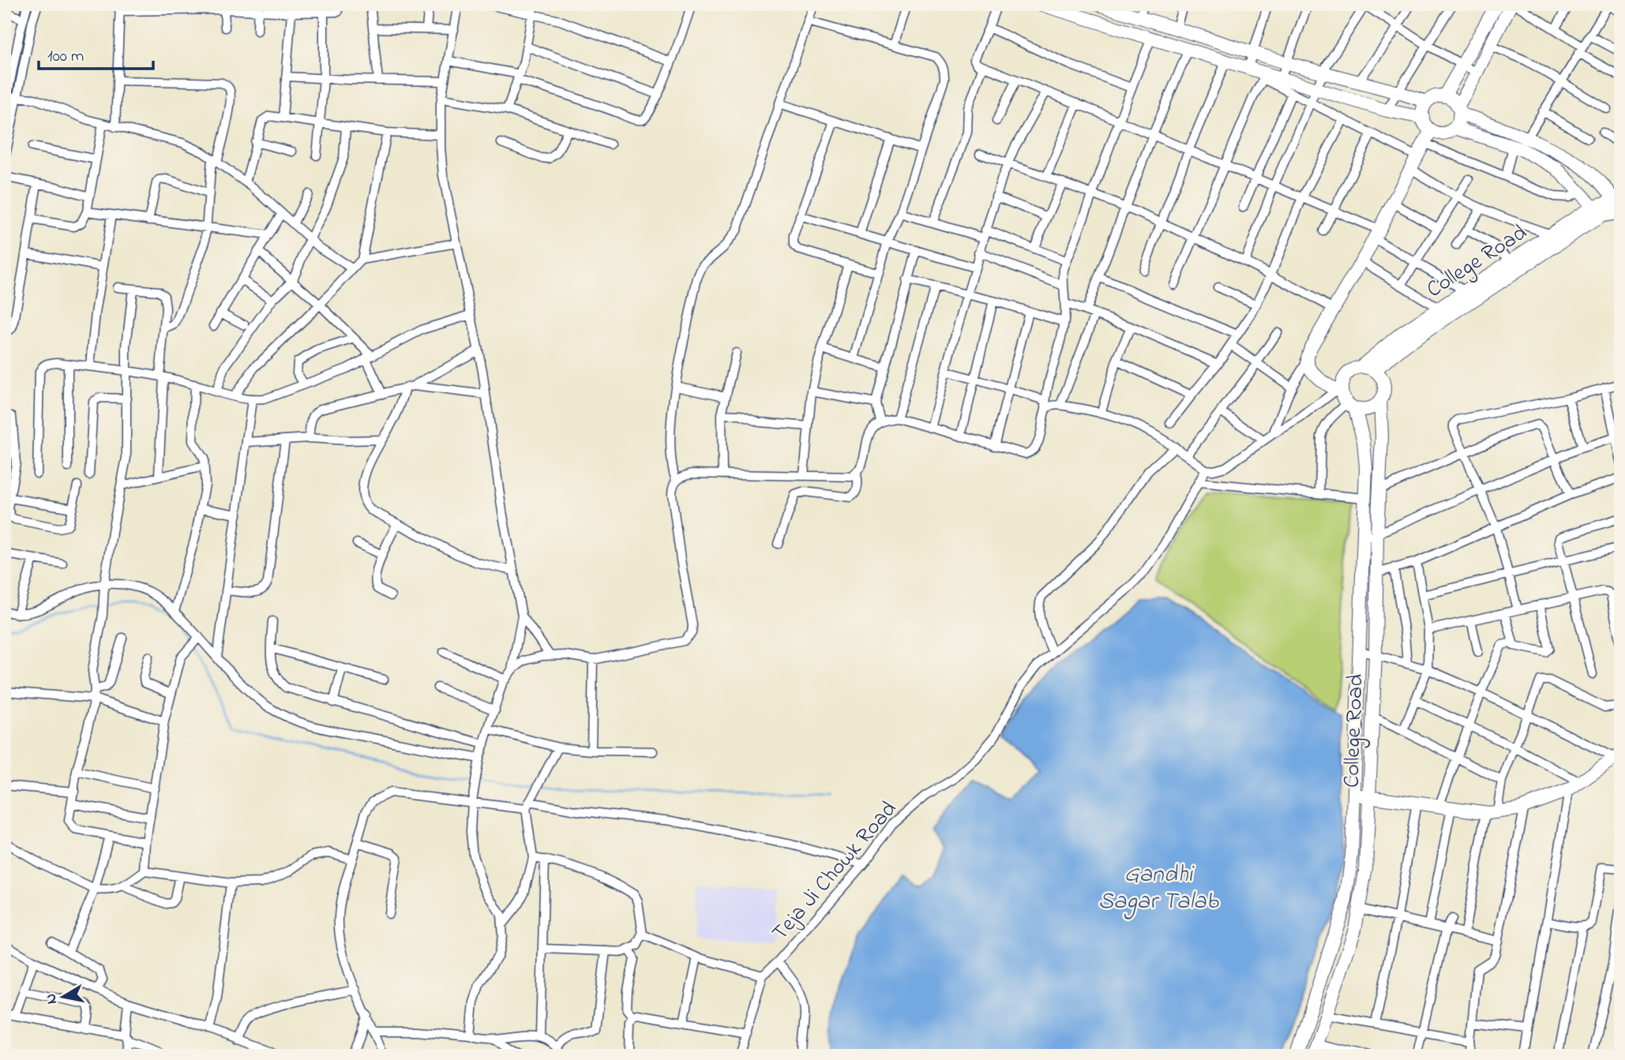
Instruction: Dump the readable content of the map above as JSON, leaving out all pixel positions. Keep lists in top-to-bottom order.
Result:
{
  "streets": {
    "main road": ["College Road"],
    "street": ["Teja Ji Chowk Road"]
  },
  "water": ["Gandhi Sagar Talab"],
  "scale_bar": "100 m",
  "north": "left"
}
